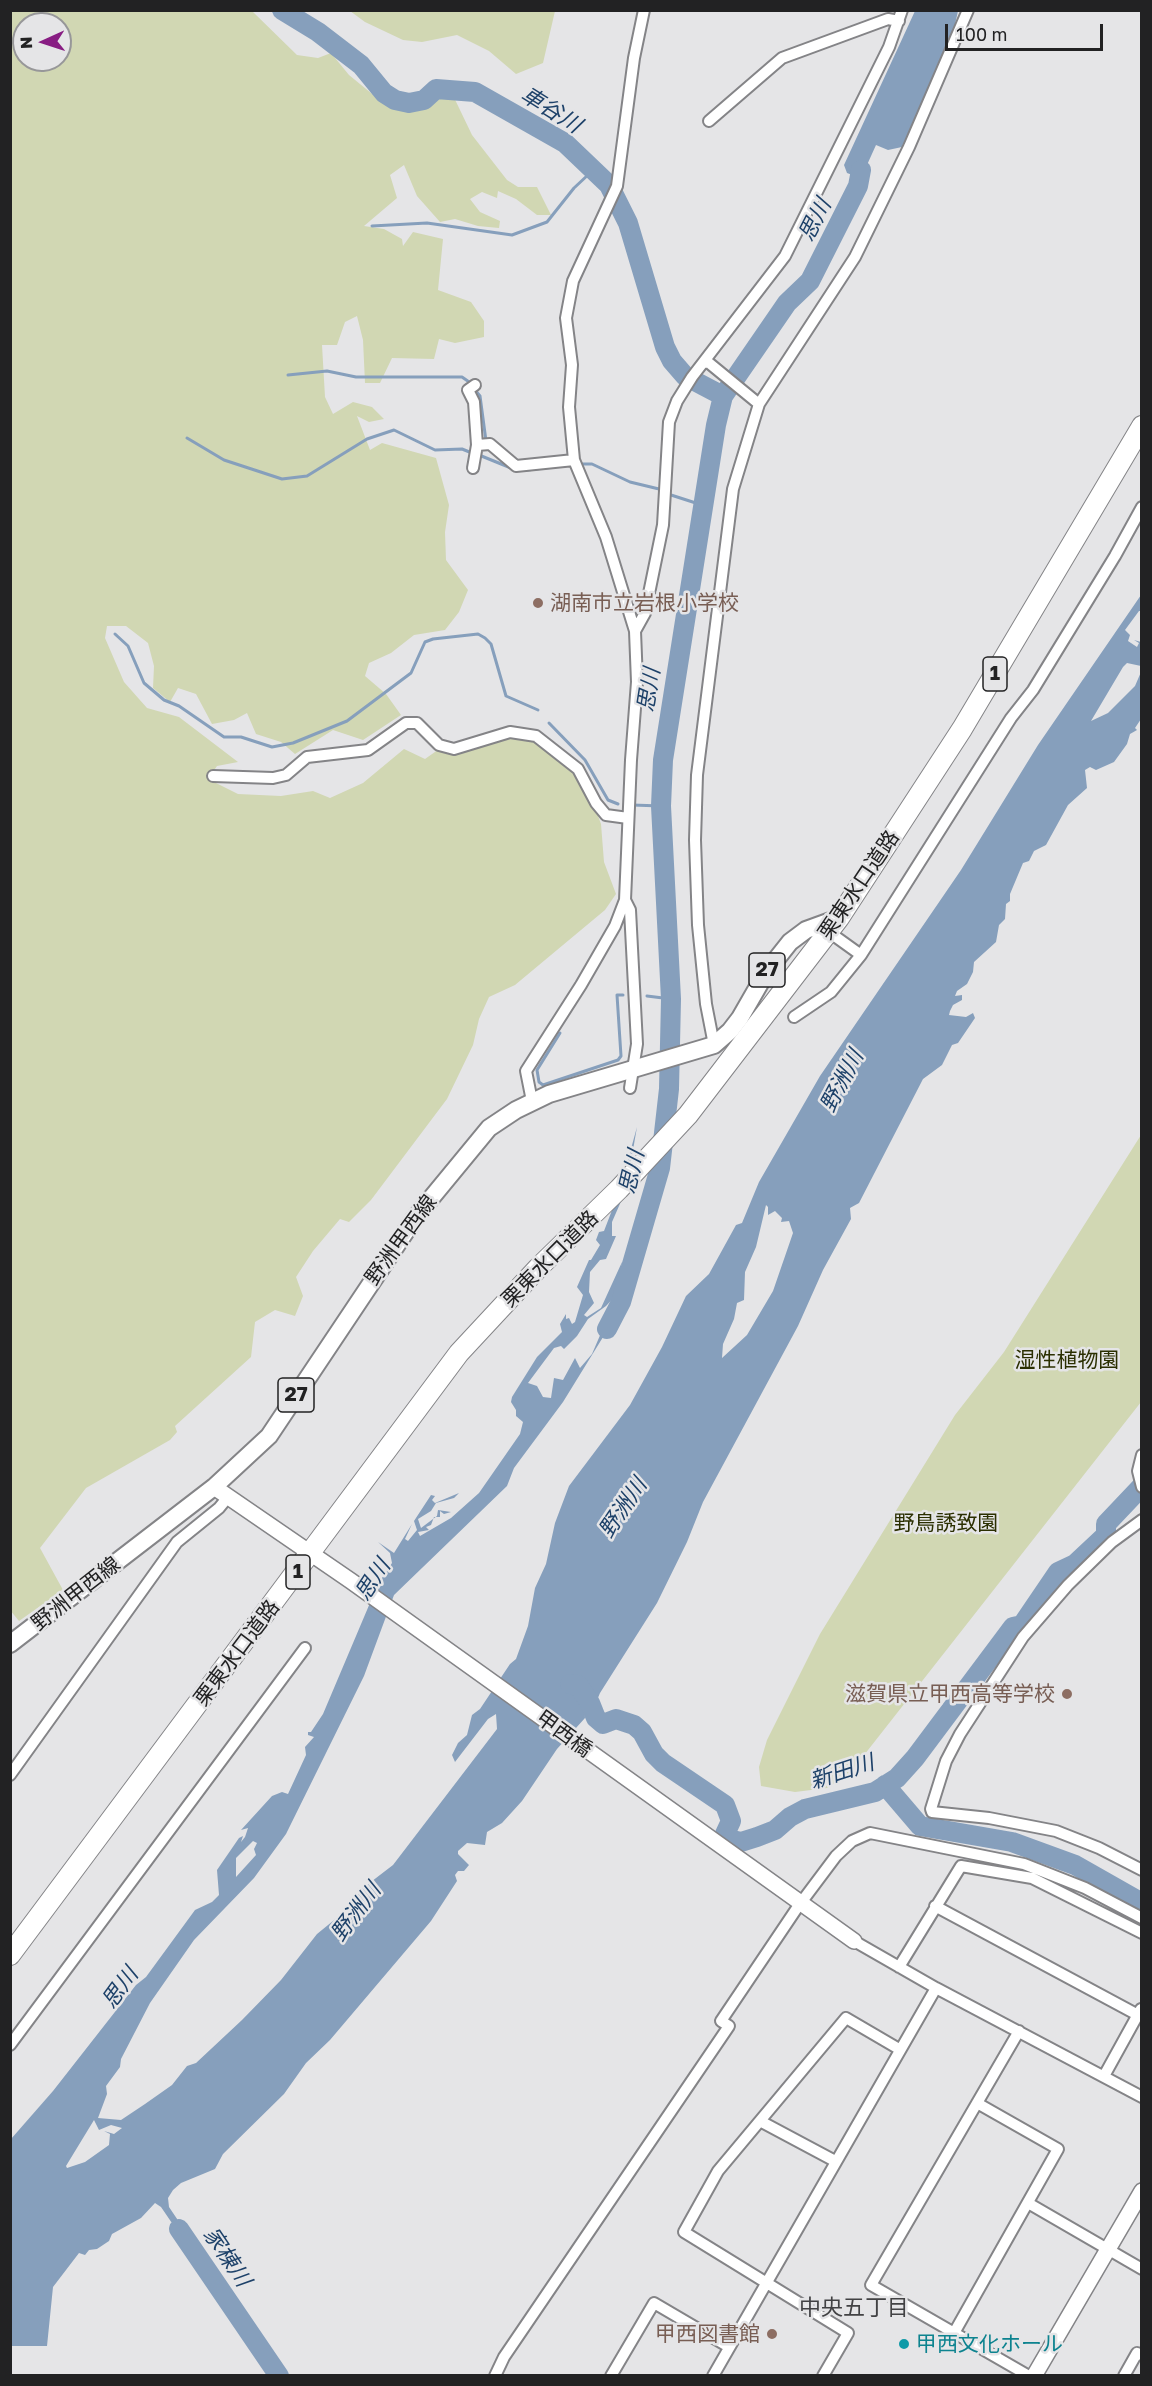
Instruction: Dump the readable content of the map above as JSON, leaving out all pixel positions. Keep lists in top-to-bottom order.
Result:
{
  "streets": {
    "highway": ["1", "栗東水口道路"],
    "main road": ["27", "野洲甲西線"],
    "street": ["甲西橋"]
  },
  "crossings": [
    ["栗東水口道路", "野洲甲西線"],
    ["栗東水口道路", "甲西橋"],
    ["野洲甲西線", "甲西橋"]
  ],
  "districts": ["中央五丁目"],
  "water": [
    "車谷川",
    "思川",
    "野洲川",
    "新田川",
    "家棟川"
  ],
  "parks": ["湿性植物園", "野鳥誘致園"],
  "places": [
    "湖南市立岩根小学校",
    "滋賀県立甲西高等学校",
    "甲西図書館",
    "甲西文化ホール"
  ],
  "scale_bar": "100 m",
  "north": "left"
}
